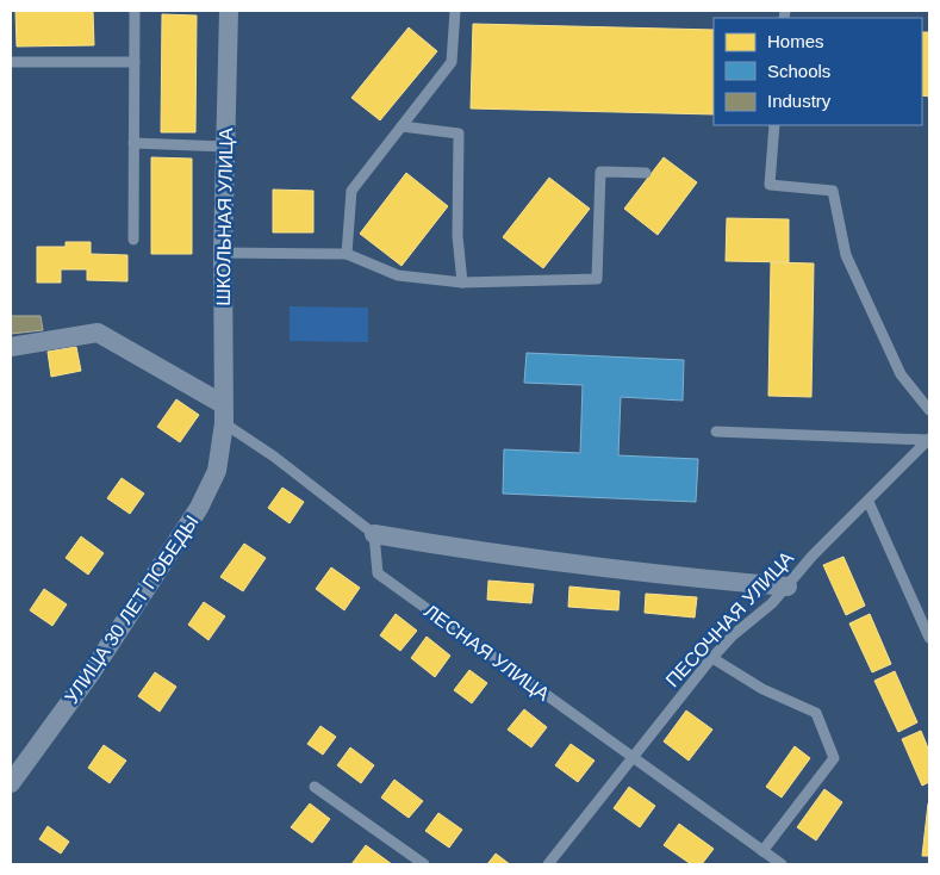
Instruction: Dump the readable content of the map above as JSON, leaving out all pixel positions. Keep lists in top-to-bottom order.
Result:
{
  "streets": {
    "street": ["ШКОЛЬНАЯ УЛИЦА", "УЛИЦА 30 ЛЕТ ПОБЕДЫ"],
    "lane": ["ПЕСОЧНАЯ УЛИЦА", "ЛЕСНАЯ УЛИЦА"]
  },
  "crossings": [
    ["ШКОЛЬНАЯ УЛИЦА", "УЛИЦА 30 ЛЕТ ПОБЕДЫ"],
    ["ПЕСОЧНАЯ УЛИЦА", "ЛЕСНАЯ УЛИЦА"]
  ],
  "legend": ["Homes", "Schools", "Industry"]
}
